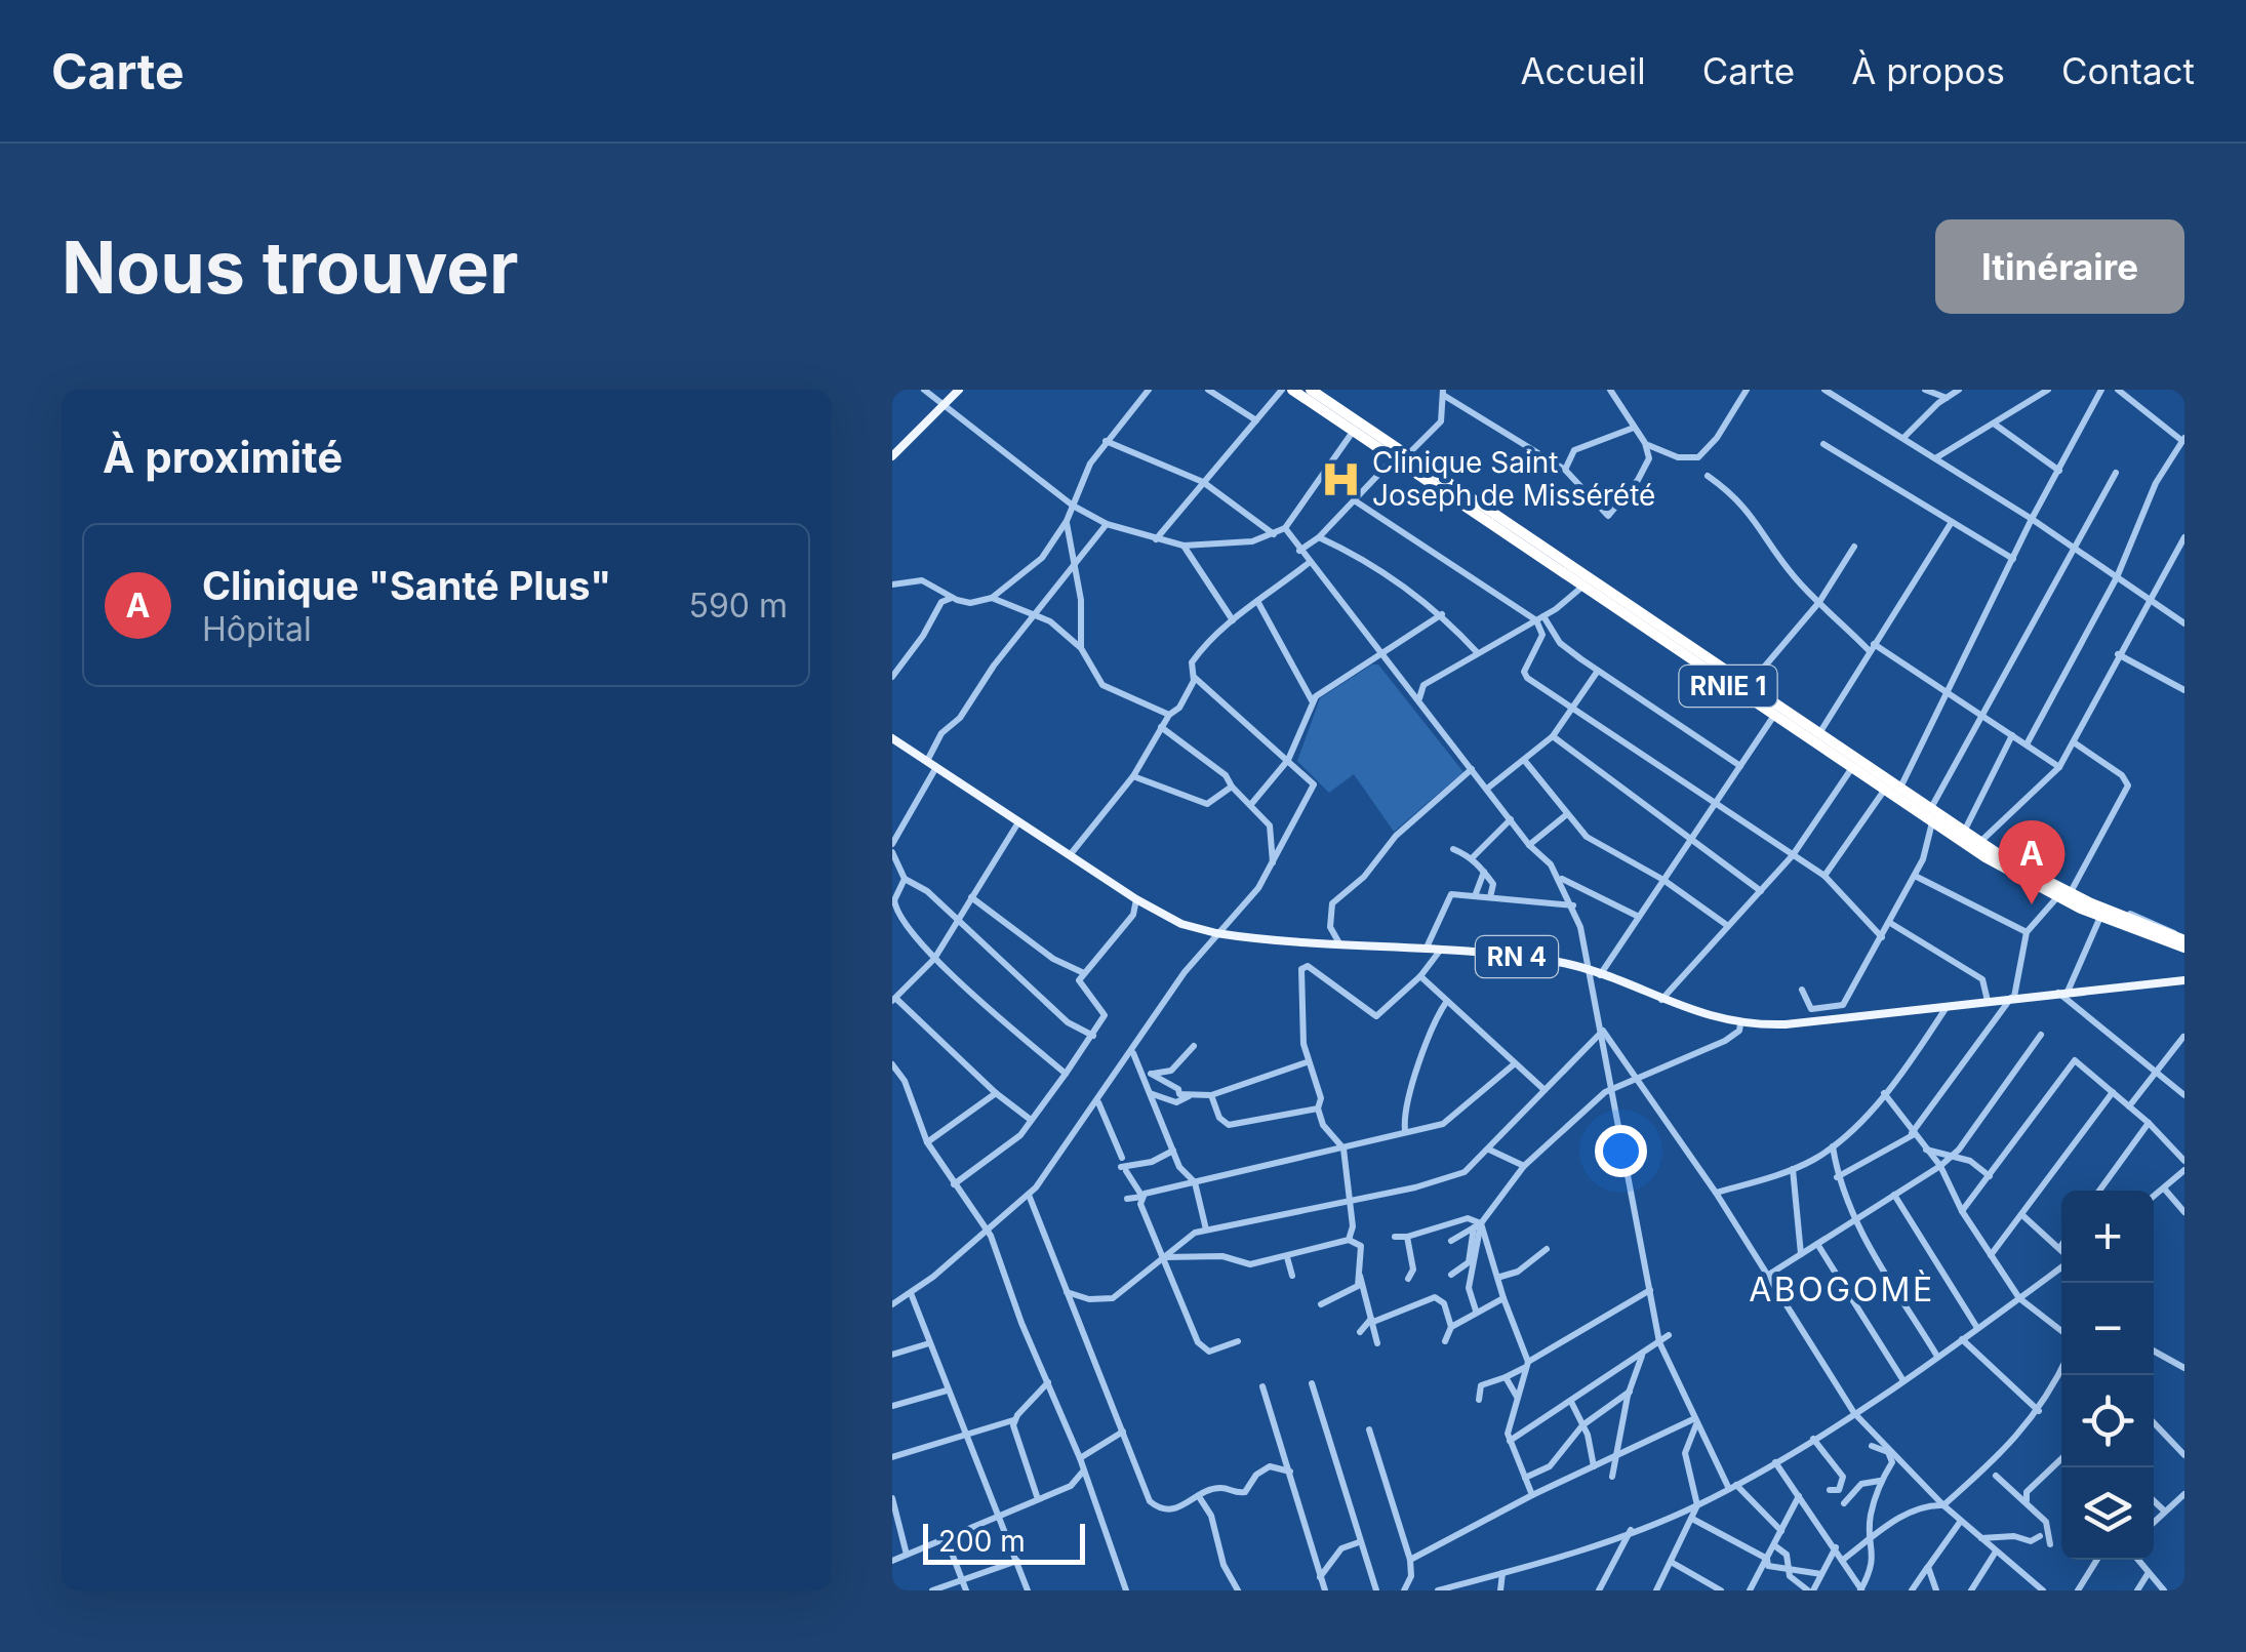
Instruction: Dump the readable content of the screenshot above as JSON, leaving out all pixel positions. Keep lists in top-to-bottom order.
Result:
{
  "streets": {
    "highway": ["RNIE 1"],
    "main road": ["RN 4"]
  },
  "districts": ["ABOGOMÈ"],
  "places": {
    "hospital": ["Clinique Saint Joseph de Missérété"]
  },
  "scale_bar": "200 m",
  "page": {
    "header": "Carte",
    "nav": [
      "Accueil",
      "Carte",
      "À propos",
      "Contact"
    ],
    "buttons": "Itinéraire",
    "title": "Nous trouver",
    "heading": "À proximité",
    "list": [
      {
        "mark": "A",
        "name": "Clinique \"Santé Plus\"",
        "note": "Hôpital",
        "value": "590 m"
      }
    ],
    "pins": "A",
    "map_buttons": ["+", "−"],
    "scale": "200 m"
  }
}
